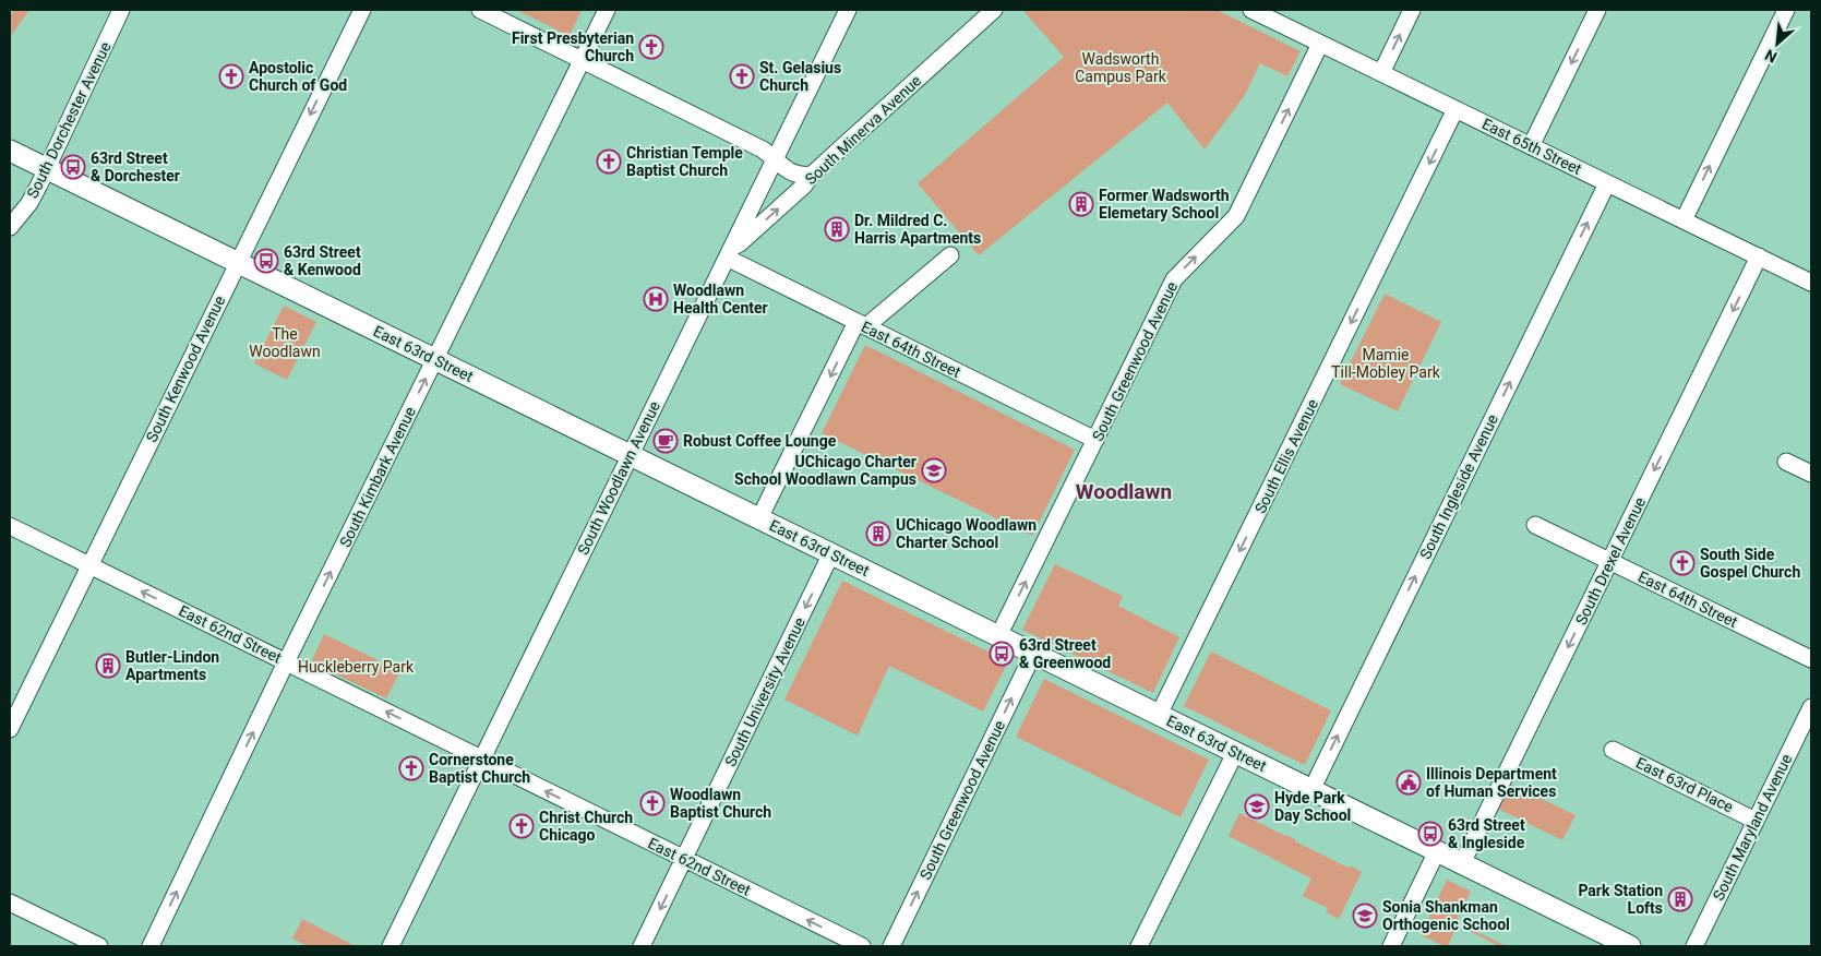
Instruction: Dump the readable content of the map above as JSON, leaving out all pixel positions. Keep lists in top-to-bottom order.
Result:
{
  "streets": {
    "main road": ["East 63rd Street"],
    "street": [
      "South Dorchester Avenue",
      "South Minerva Avenue",
      "East 65th Street",
      "East 64th Street",
      "South Greenwood Avenue",
      "South Kenwood Avenue",
      "South Ellis Avenue",
      "South Kimbark Avenue",
      "South Woodlawn Avenue",
      "South Ingleside Avenue",
      "South Drexel Avenue",
      "East 62nd Street",
      "South University Avenue",
      "East 63rd Place",
      "South Maryland Avenue"
    ]
  },
  "crossings": [
    ["South Dorchester Avenue", "East 63rd Street"],
    ["South Minerva Avenue", "East 64th Street"],
    ["South Minerva Avenue", "South Woodlawn Avenue"],
    ["East 65th Street", "South Greenwood Avenue"],
    ["East 65th Street", "South Ellis Avenue"],
    ["East 65th Street", "South Ingleside Avenue"],
    ["East 65th Street", "South Drexel Avenue"],
    ["East 64th Street", "South Greenwood Avenue"],
    ["East 64th Street", "South Woodlawn Avenue"],
    ["East 64th Street", "South Drexel Avenue"],
    ["East 63rd Street", "South Greenwood Avenue"],
    ["East 63rd Street", "South Kenwood Avenue"],
    ["East 63rd Street", "South Ellis Avenue"],
    ["East 63rd Street", "South Kimbark Avenue"],
    ["East 63rd Street", "South Woodlawn Avenue"],
    ["East 63rd Street", "South Ingleside Avenue"],
    ["East 63rd Street", "South Drexel Avenue"],
    ["East 63rd Street", "South University Avenue"],
    ["South Kenwood Avenue", "East 62nd Street"],
    ["South Kimbark Avenue", "East 62nd Street"],
    ["South Woodlawn Avenue", "East 62nd Street"],
    ["East 62nd Street", "South University Avenue"],
    ["East 63rd Place", "South Maryland Avenue"]
  ],
  "one_way": [
    "South Greenwood Avenue",
    "South Kenwood Avenue",
    "South Ellis Avenue",
    "South Kimbark Avenue",
    "South Ingleside Avenue",
    "South Drexel Avenue",
    "East 62nd Street",
    "South University Avenue"
  ],
  "districts": ["Woodlawn"],
  "parks": [
    "Wadsworth Campus Park",
    "The Woodlawn",
    "Mamie Till-Mobley Park",
    "Huckleberry Park"
  ],
  "places": {
    "church": [
      "First Presbyterian Church",
      "Apostolic Church of God",
      "St. Gelasius Church",
      "Christian Temple Baptist Church",
      "South Side Gospel Church",
      "Cornerstone Baptist Church",
      "Woodlawn Baptist Church",
      "Christ Church Chicago"
    ],
    "bus stop": [
      "63rd Street & Dorchester",
      "63rd Street & Kenwood",
      "63rd Street & Greenwood",
      "63rd Street & Ingleside"
    ],
    "building": [
      "Former Wadsworth Elemetary School",
      "Dr. Mildred C. Harris Apartments",
      "UChicago Woodlawn Charter School",
      "Butler-Lindon Apartments",
      "Park Station Lofts"
    ],
    "hospital": ["Woodlawn Health Center"],
    "cafe": ["Robust Coffee Lounge"],
    "school or university": ["UChicago Charter School Woodlawn Campus", "Hyde Park Day School", "Sonia Shankman Orthogenic School"],
    "public building": ["Illinois Department of Human Services"]
  },
  "north": "bottom left"
}
